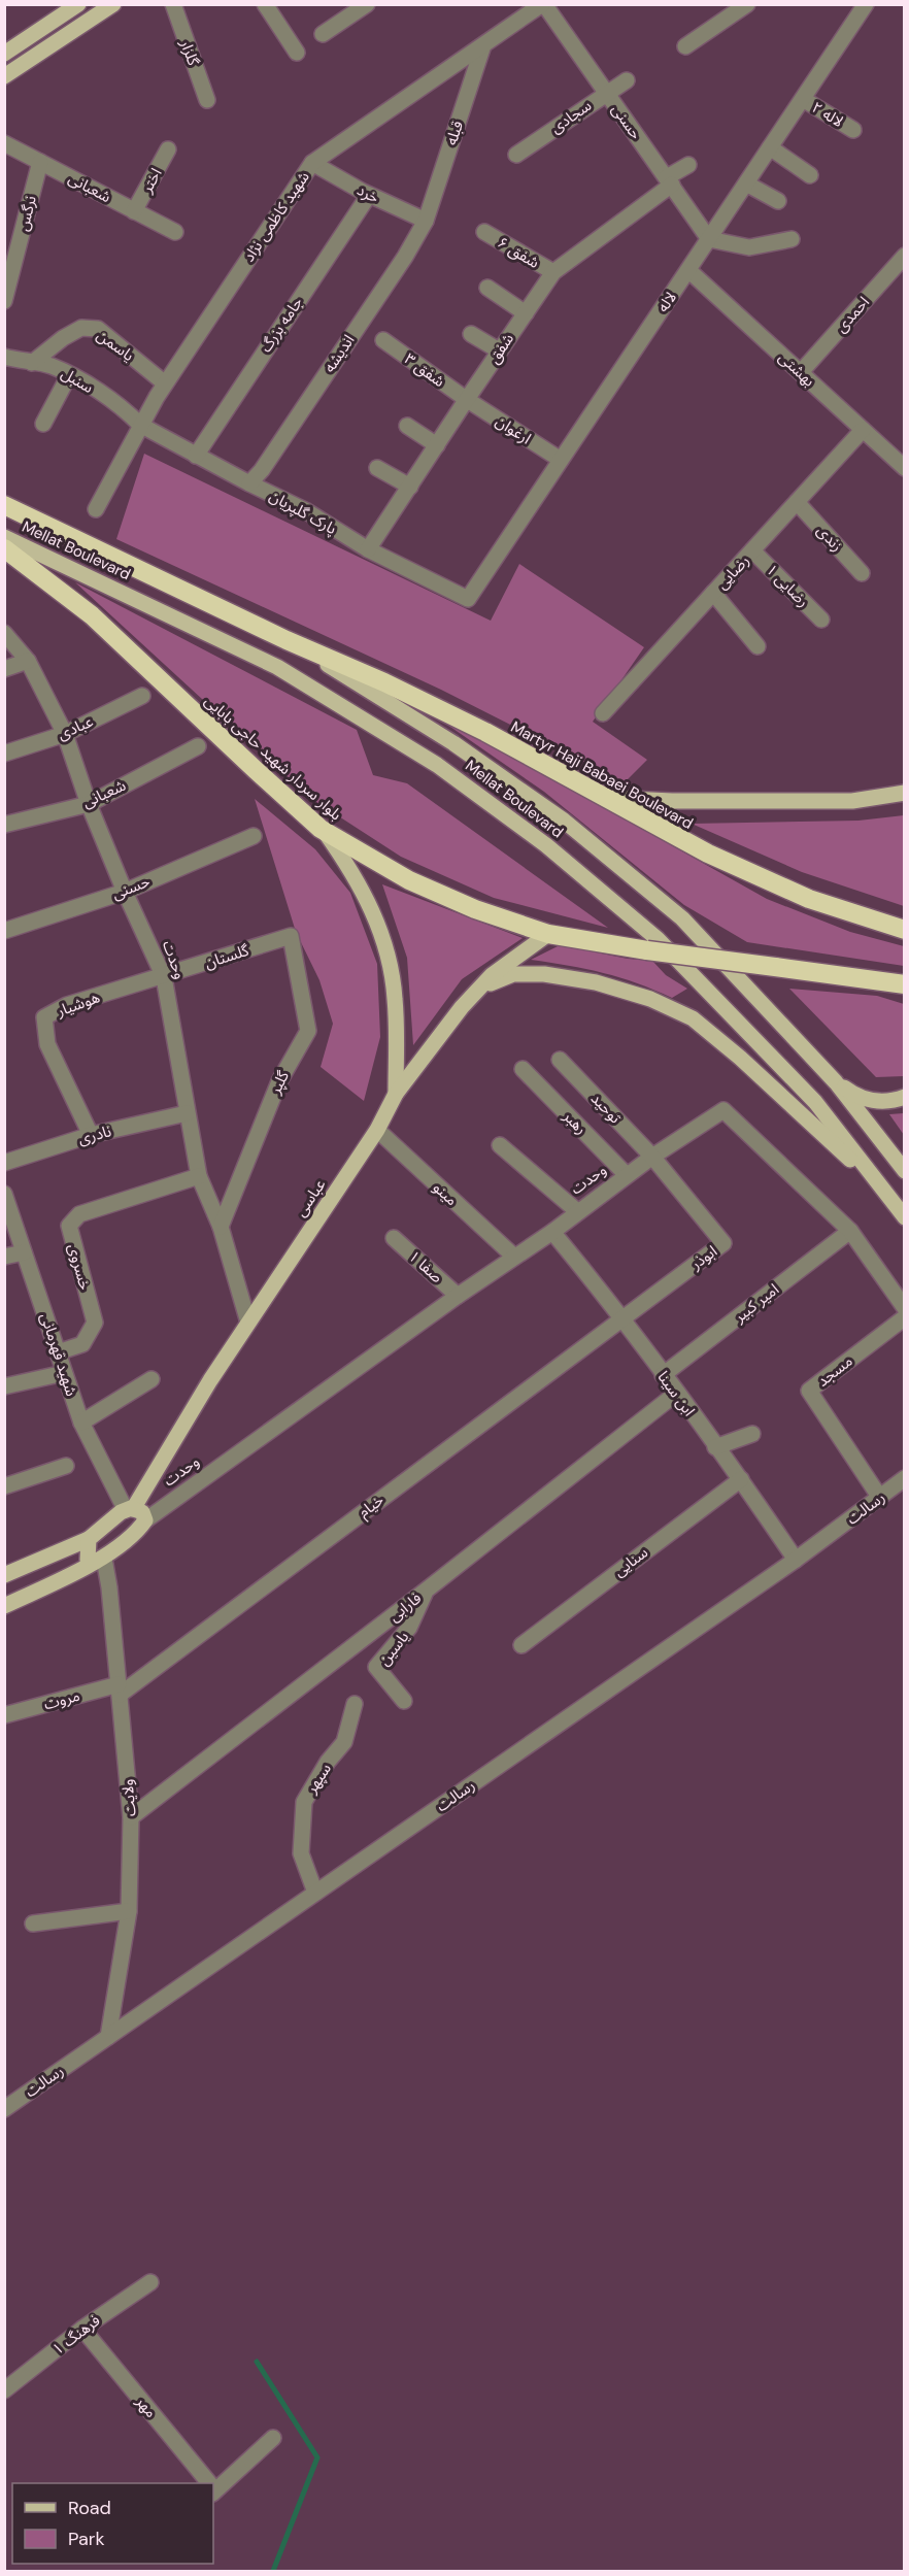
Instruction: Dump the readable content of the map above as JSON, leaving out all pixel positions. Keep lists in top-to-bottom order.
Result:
{
  "streets": {
    "highway": ["Mellat Boulevard", "بلوار سردار شهید حاجی بابایی", "Martyr Haji Babaei Boulevard"],
    "main road": ["عباسی"],
    "street": [
      "گلزار",
      "لاله ۲",
      "سجادی",
      "حسنی",
      "قبله",
      "اختر",
      "شعبانی",
      "خرد",
      "نرگس",
      "شهید کاظمی نژاد",
      "شفق ۶",
      "لاله",
      "احمدی",
      "جامه بزرگ",
      "یاسمن",
      "شفق",
      "اندیشه",
      "بهشتی",
      "شفق ۳",
      "سنبل",
      "ارغوان",
      "پارک گلپریان",
      "زندی",
      "رضایی",
      "رضایی ۱",
      "عبادی",
      "گلستان",
      "وحدت",
      "هوشیار",
      "گلپر",
      "توحید",
      "رهبر",
      "نادری",
      "مینو",
      "ابوذر",
      "خسروی",
      "صفا ۱",
      "امیر کبیر",
      "شهید قهرمانی",
      "مسجد",
      "ابن سینا",
      "خیام",
      "رسالت",
      "سنایی",
      "فارابی",
      "یاسین",
      "مروت",
      "سپهر",
      "ولایت",
      "فرهنگ ۱",
      "مهر"
    ]
  },
  "crossings": [
    ["لاله ۲", "لاله"],
    ["سجادی", "حسنی"],
    ["حسنی", "شهید کاظمی نژاد"],
    ["حسنی", "لاله"],
    ["حسنی", "شفق"],
    ["حسنی", "وحدت"],
    ["قبله", "خرد"],
    ["قبله", "شهید کاظمی نژاد"],
    ["قبله", "اندیشه"],
    ["اختر", "شعبانی"],
    ["شعبانی", "نرگس"],
    ["شعبانی", "وحدت"],
    ["خرد", "شهید کاظمی نژاد"],
    ["خرد", "جامه بزرگ"],
    ["خرد", "اندیشه"],
    ["شهید کاظمی نژاد", "یاسمن"],
    ["شهید کاظمی نژاد", "سنبل"],
    ["شهید کاظمی نژاد", "پارک گلپریان"],
    ["شفق ۶", "شفق"],
    ["لاله", "بهشتی"],
    ["لاله", "ارغوان"],
    ["لاله", "پارک گلپریان"],
    ["احمدی", "بهشتی"],
    ["جامه بزرگ", "پارک گلپریان"],
    ["یاسمن", "سنبل"],
    ["شفق", "شفق ۳"],
    ["شفق", "ارغوان"],
    ["شفق", "پارک گلپریان"],
    ["اندیشه", "پارک گلپریان"],
    ["بهشتی", "رضایی"],
    ["شفق ۳", "ارغوان"],
    ["سنبل", "پارک گلپریان"],
    ["زندی", "رضایی"],
    ["Mellat Boulevard", "Martyr Haji Babaei Boulevard"],
    ["رضایی", "رضایی ۱"],
    ["عبادی", "وحدت"],
    ["بلوار سردار شهید حاجی بابایی", "عباسی"],
    ["گلستان", "وحدت"],
    ["گلستان", "هوشیار"],
    ["گلستان", "گلپر"],
    ["وحدت", "هوشیار"],
    ["وحدت", "گلپر"],
    ["وحدت", "توحید"],
    ["وحدت", "رهبر"],
    ["وحدت", "نادری"],
    ["وحدت", "مینو"],
    ["وحدت", "عباسی"],
    ["وحدت", "ابوذر"],
    ["وحدت", "خسروی"],
    ["وحدت", "صفا ۱"],
    ["وحدت", "امیر کبیر"],
    ["وحدت", "ابن سینا"],
    ["هوشیار", "نادری"],
    ["توحید", "ابوذر"],
    ["مینو", "عباسی"],
    ["عباسی", "شهید قهرمانی"],
    ["ابوذر", "ابن سینا"],
    ["ابوذر", "خیام"],
    ["خسروی", "شهید قهرمانی"],
    ["امیر کبیر", "ابن سینا"],
    ["مسجد", "رسالت"],
    ["ابن سینا", "خیام"],
    ["ابن سینا", "رسالت"],
    ["ابن سینا", "سنایی"],
    ["ابن سینا", "فارابی"],
    ["خیام", "مروت"],
    ["خیام", "ولایت"],
    ["رسالت", "سپهر"],
    ["رسالت", "ولایت"],
    ["فارابی", "یاسین"],
    ["فارابی", "ولایت"],
    ["مروت", "ولایت"],
    ["فرهنگ ۱", "مهر"]
  ],
  "legend": ["Road", "Park"]
}
